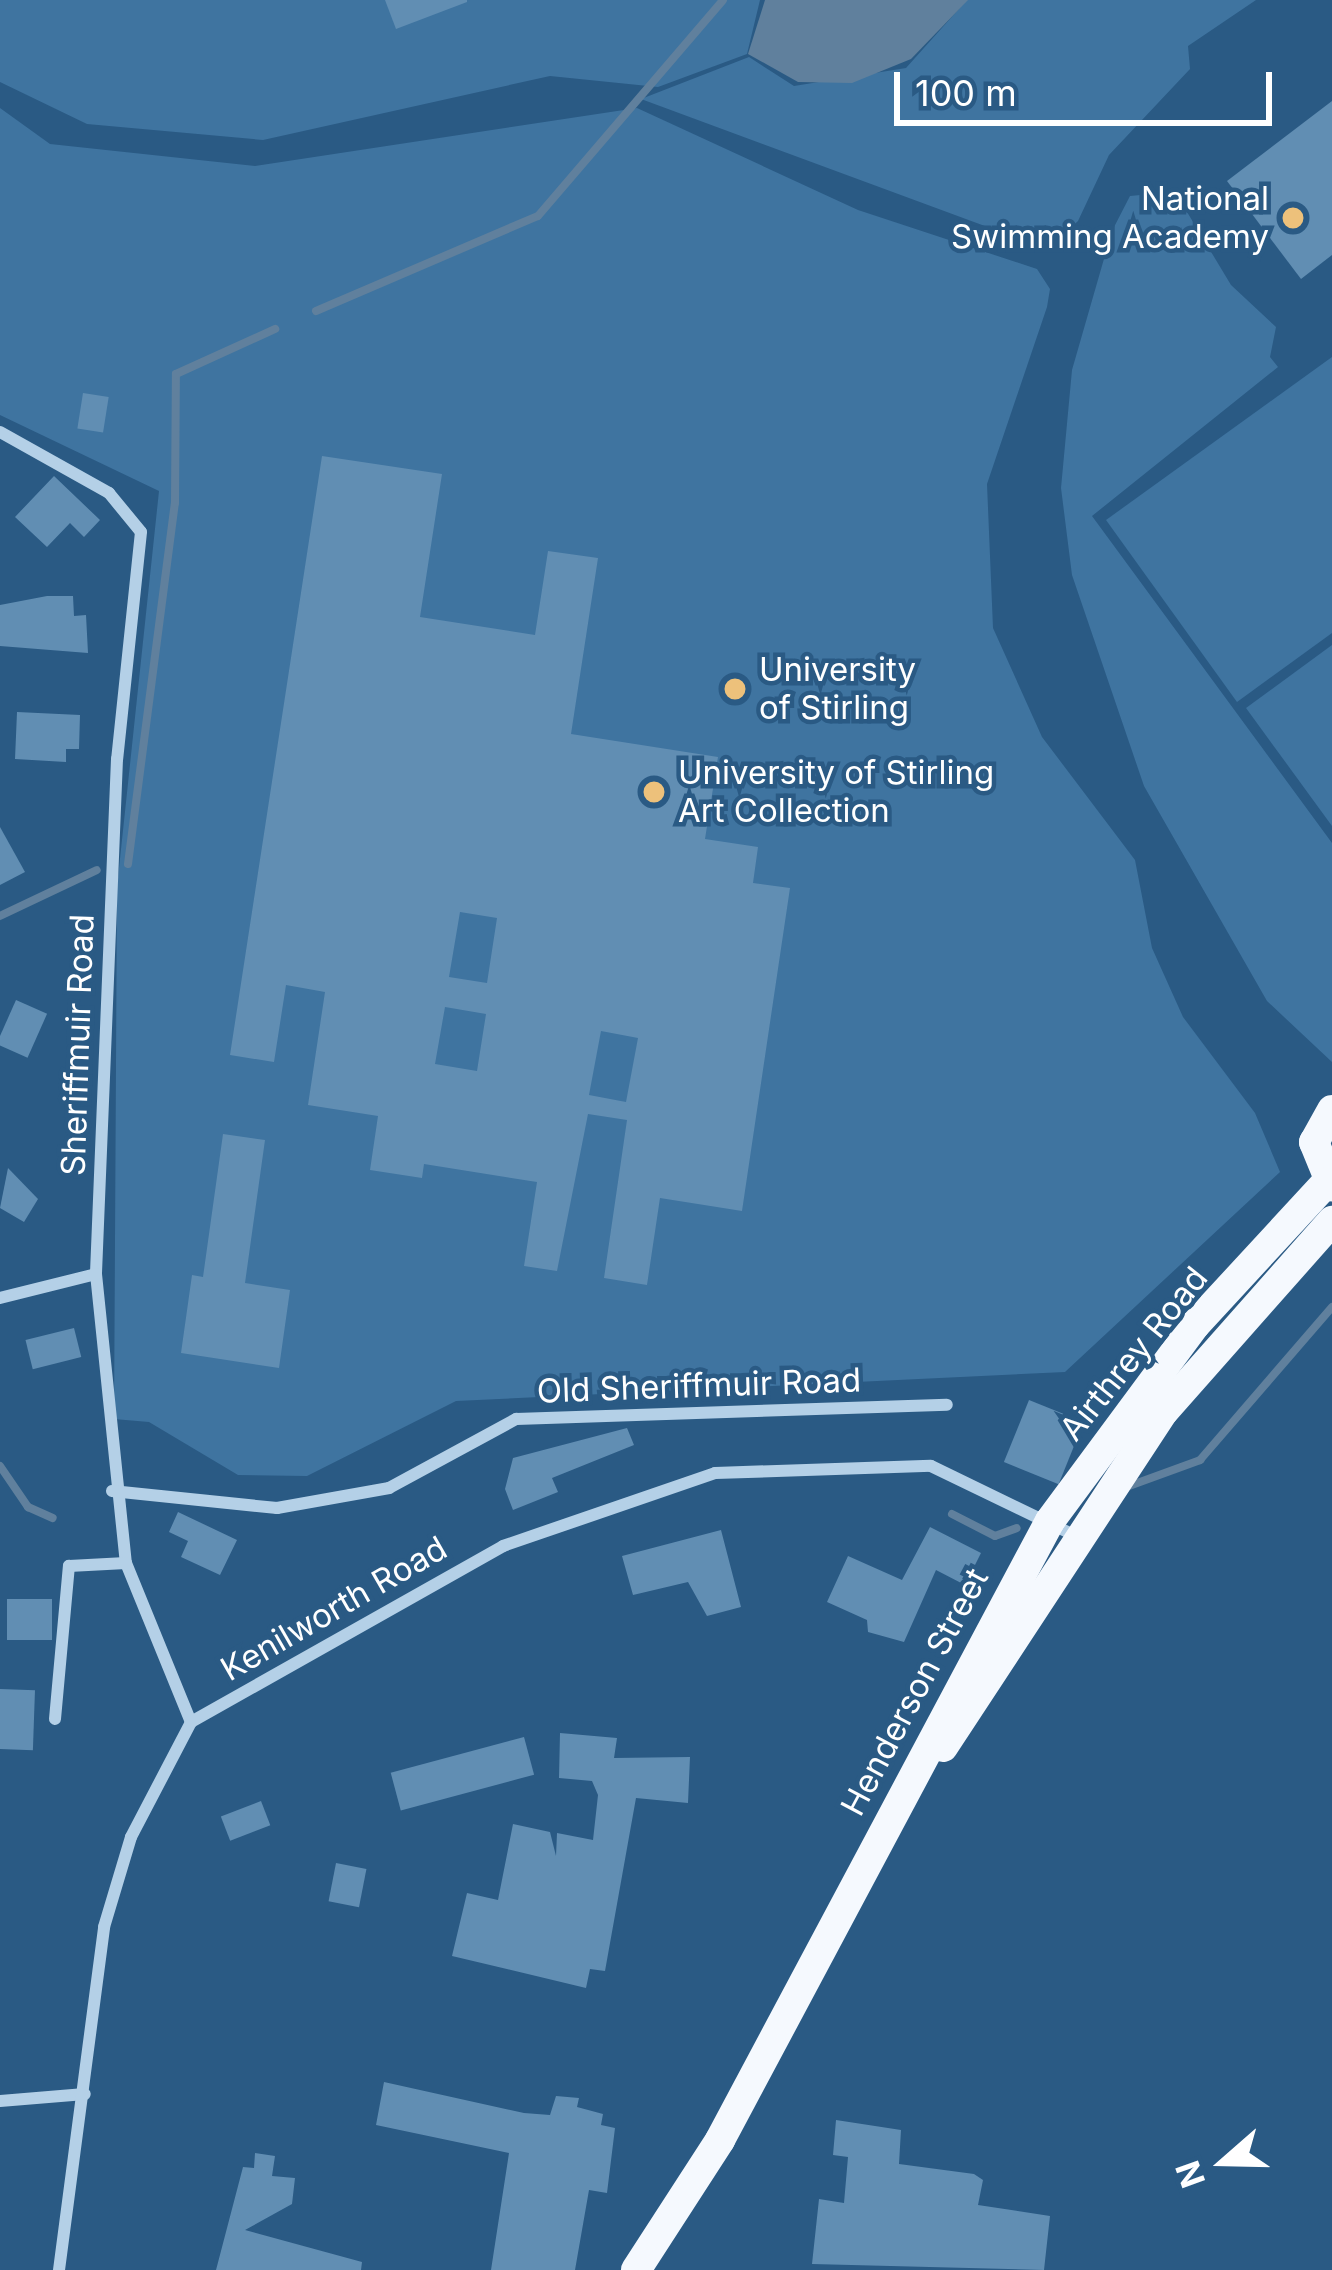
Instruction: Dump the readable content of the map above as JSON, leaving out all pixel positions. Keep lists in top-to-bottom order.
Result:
{
  "streets": {
    "main road": ["Airthrey Road", "Henderson Street"],
    "street": ["Sheriffmuir Road", "Old Sheriffmuir Road", "Kenilworth Road"]
  },
  "crossings": [
    ["Sheriffmuir Road", "Old Sheriffmuir Road"],
    ["Sheriffmuir Road", "Kenilworth Road"],
    ["Airthrey Road", "Kenilworth Road"],
    ["Airthrey Road", "Henderson Street"],
    ["Kenilworth Road", "Henderson Street"]
  ],
  "places": ["National Swimming Academy", "University of Stirling", "University of Stirling Art Collection"],
  "scale_bar": "100 m",
  "north": "left"
}
